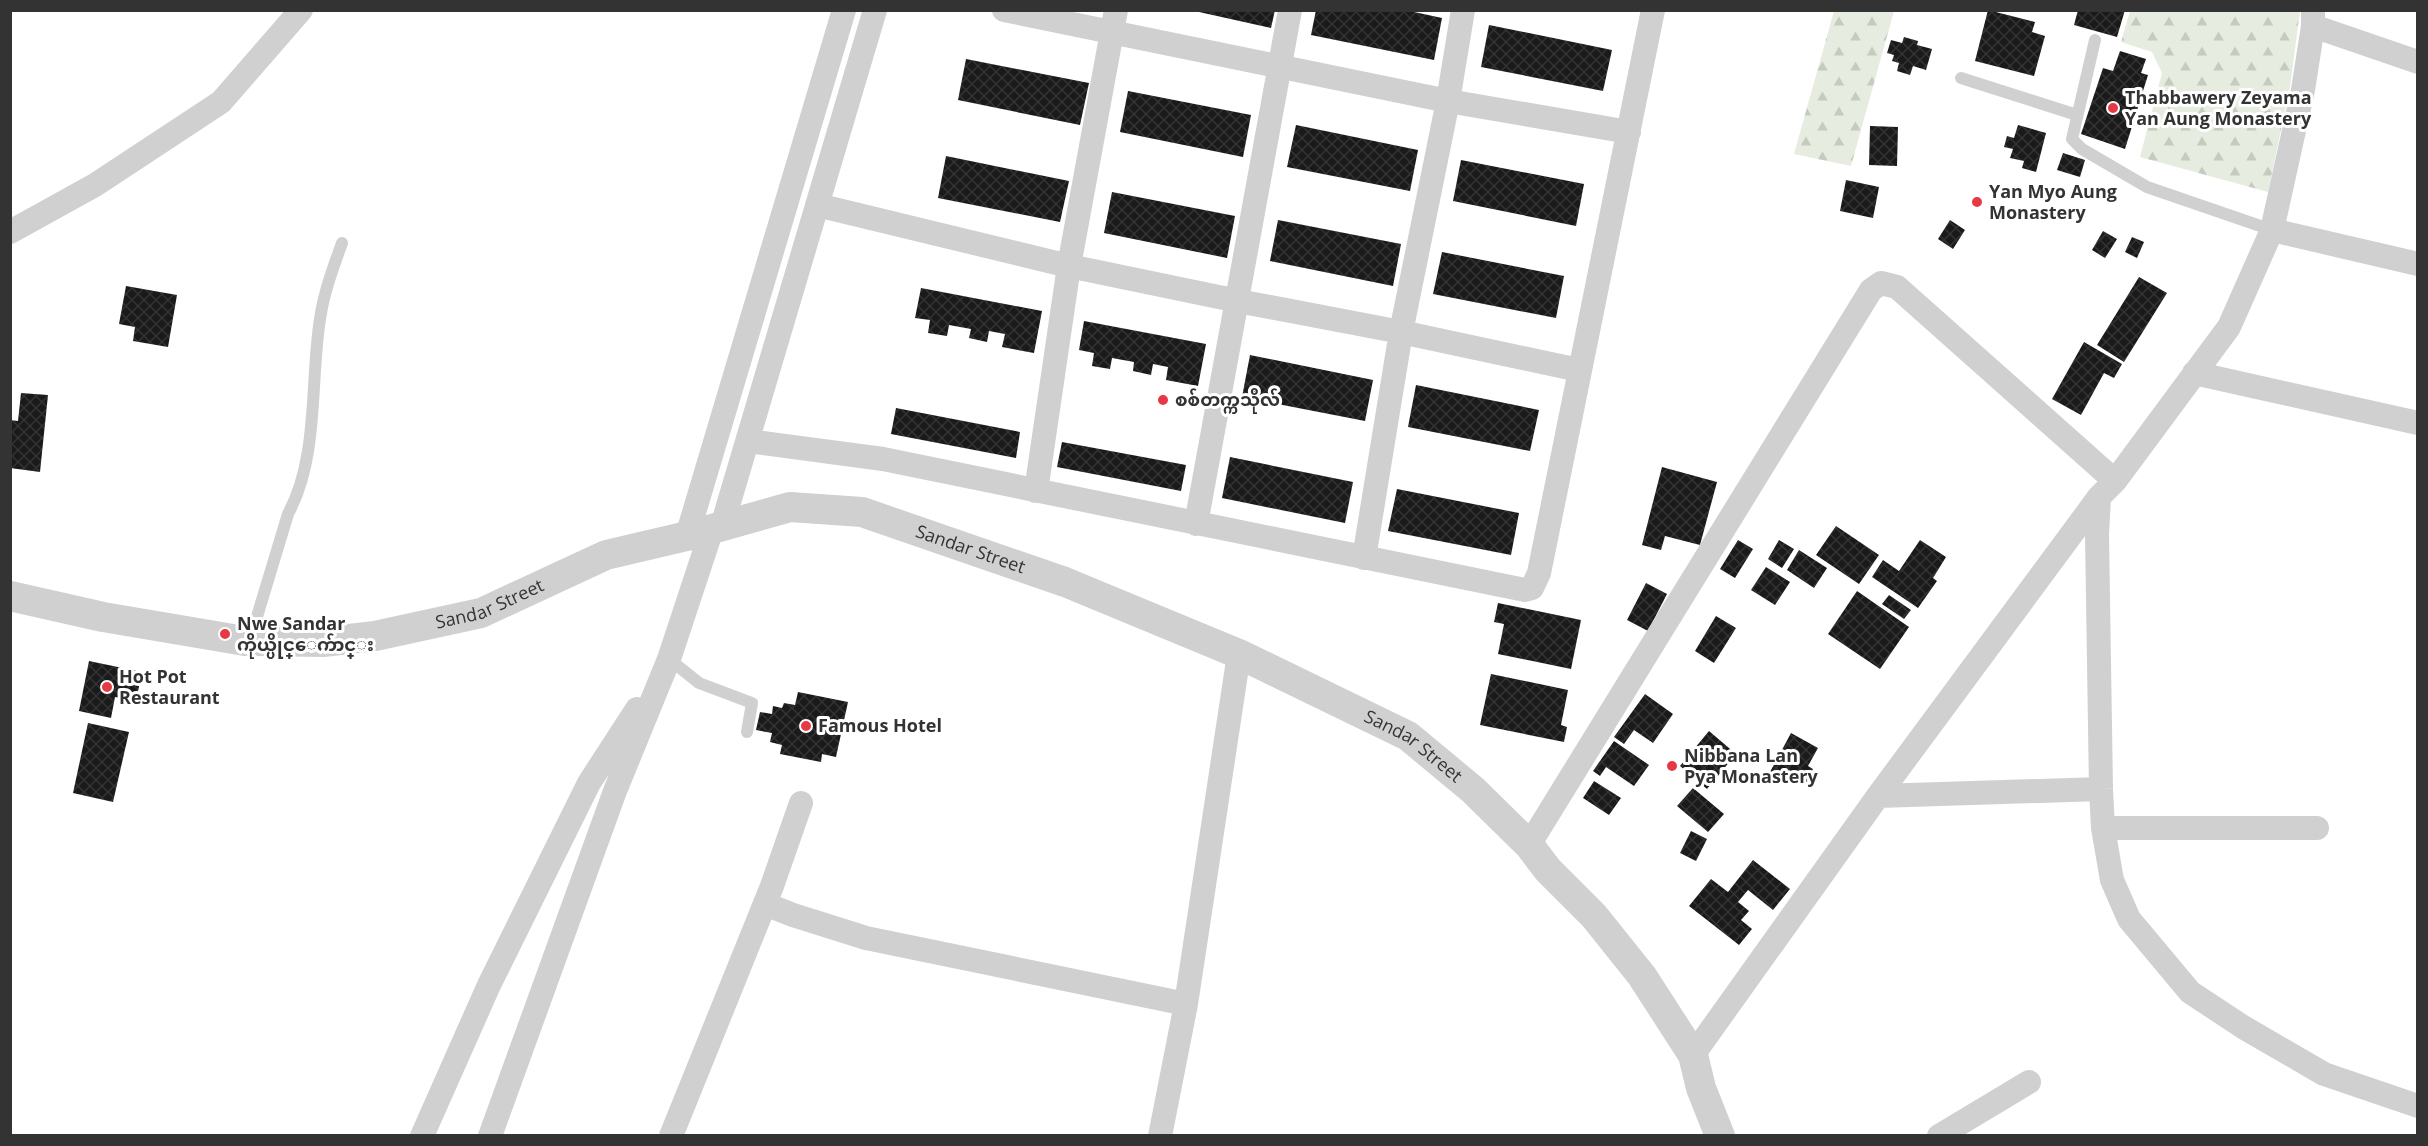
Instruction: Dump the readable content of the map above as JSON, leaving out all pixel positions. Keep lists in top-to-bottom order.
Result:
{
  "streets": {
    "street": ["Sandar Street"]
  },
  "places": [
    "Thabbawery Zeyama Yan Aung Monastery",
    "Yan Myo Aung Monastery",
    "စစ်‌တက္ကသိုလ်",
    "Nwe Sandar ကိုယ္ပိုင္ေက်ာင္း",
    "Hot Pot Restaurant",
    "Famous Hotel",
    "Nibbana Lan Pya Monastery"
  ]
}
